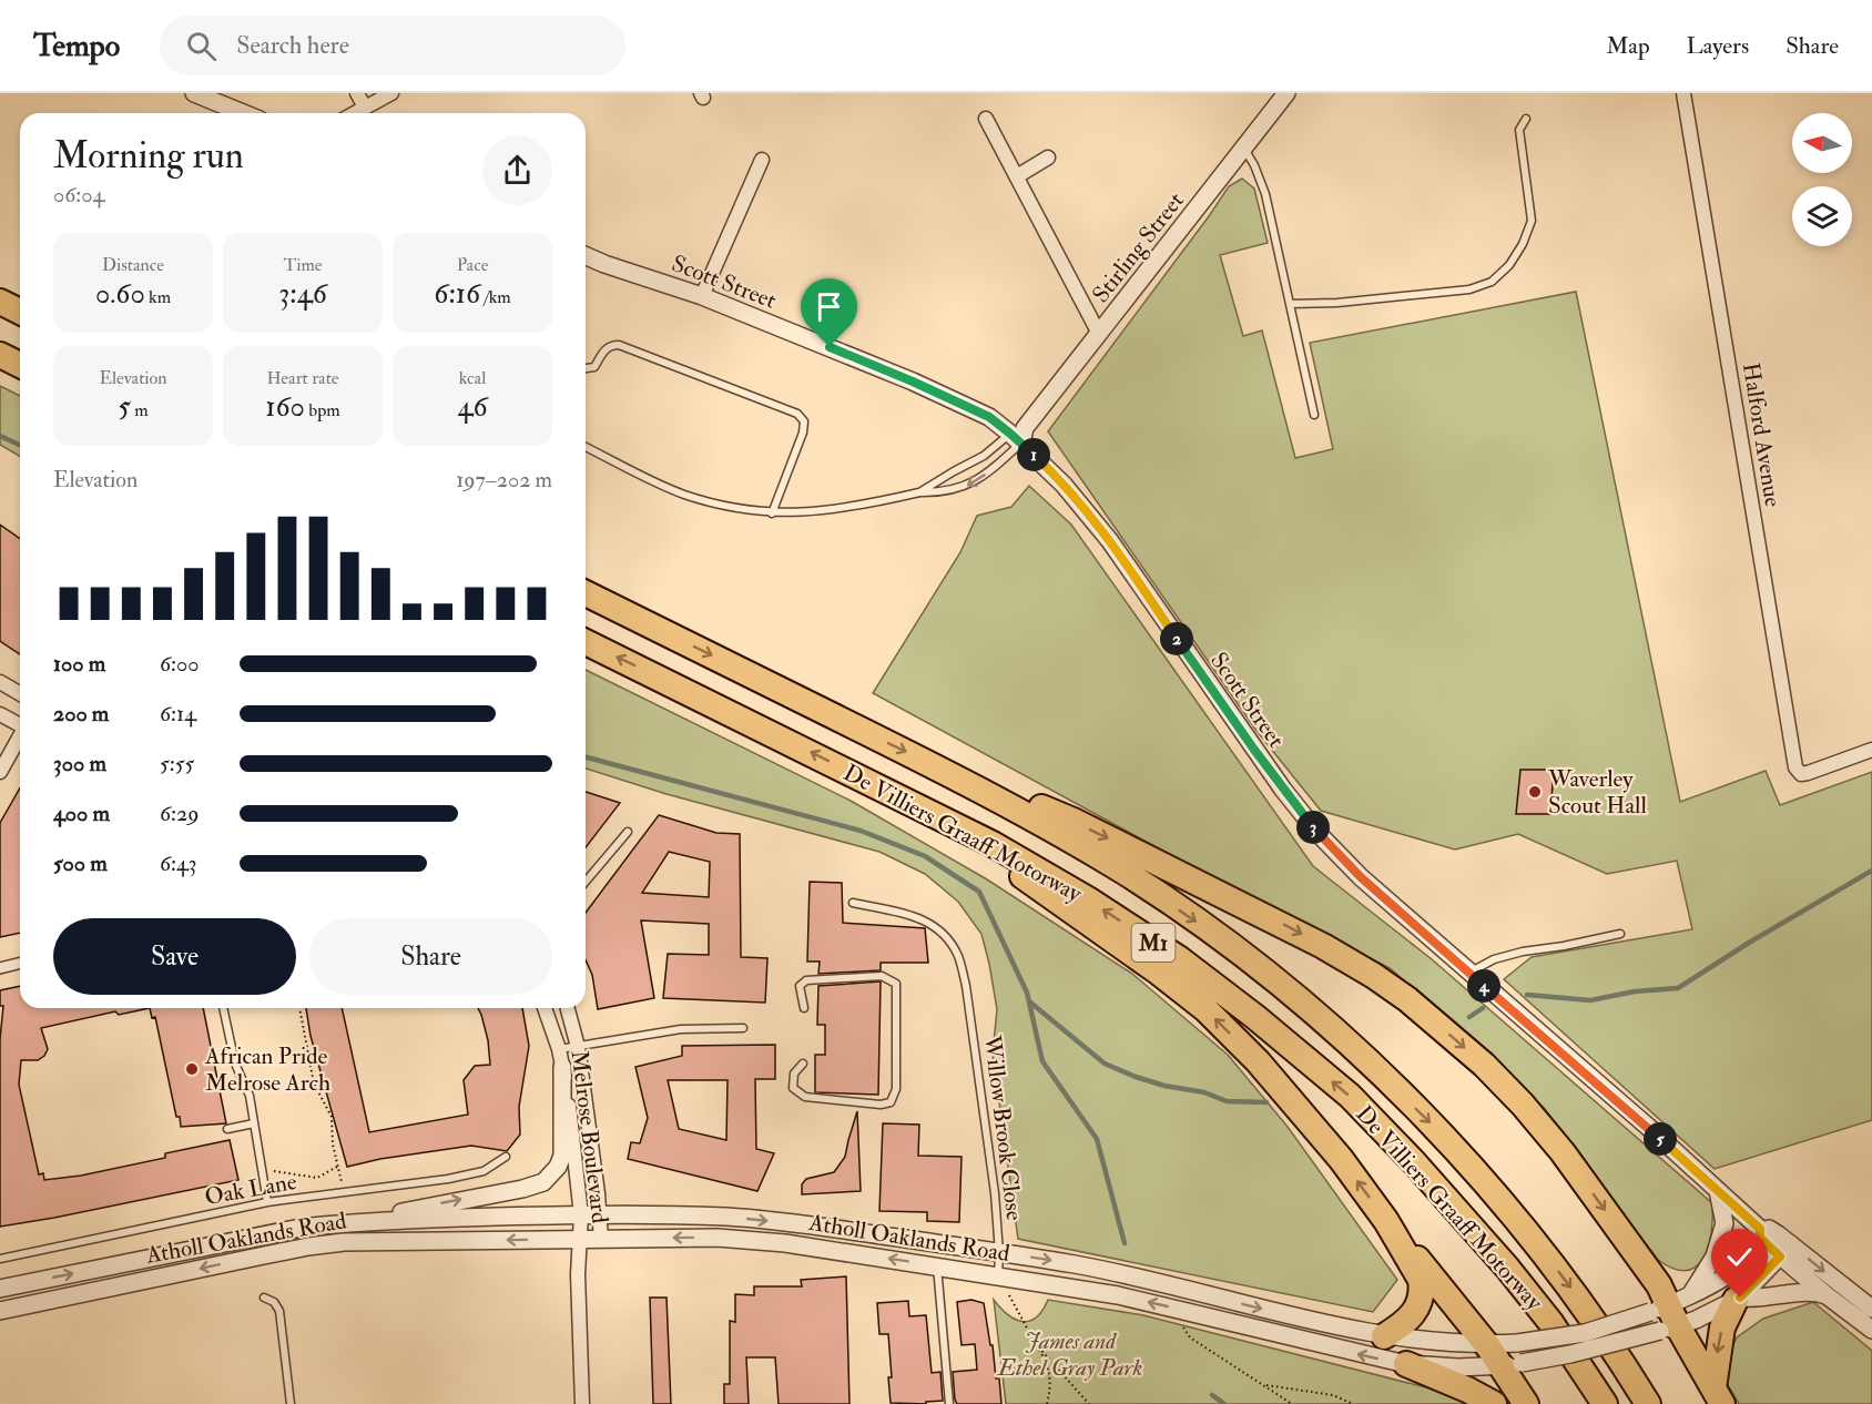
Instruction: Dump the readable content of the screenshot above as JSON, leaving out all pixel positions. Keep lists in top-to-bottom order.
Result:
{
  "streets": {
    "highway": ["De Villiers Graaff Motorway", "M1"],
    "street": [
      "Stirling Street",
      "Scott Street",
      "Halford Avenue",
      "Melrose Boulevard",
      "Atholl Oaklands Road"
    ],
    "lane": ["Willow Brook Close", "Oak Lane"]
  },
  "crossings": [
    ["Stirling Street", "Scott Street"],
    ["Scott Street", "Atholl Oaklands Road"],
    ["Willow Brook Close", "Atholl Oaklands Road"],
    ["Melrose Boulevard", "Atholl Oaklands Road"]
  ],
  "parks": ["James and Ethel Gray Park"],
  "places": ["Waverley Scout Hall", "African Pride Melrose Arch"],
  "north": "left",
  "page": {
    "header": "Tempo",
    "search": "Search here",
    "nav": ["Map", "Layers", "Share"],
    "heading": ["Morning run", "06:04"],
    "stats": [
      ["Distance", "0.60 km"],
      ["Time", "3:46"],
      ["Pace", "6:16 /km"],
      ["Elevation", "5 m"],
      ["Heart rate", "160 bpm"],
      ["kcal", "46"]
    ],
    "pins": [
      "1",
      "2",
      "3",
      "4",
      "5"
    ],
    "chart": ["Elevation", "197–202 m"],
    "list": [
      {
        "name": "100 m",
        "note": "6:00"
      },
      {
        "name": "200 m",
        "note": "6:14"
      },
      {
        "name": "300 m",
        "note": "5:55"
      },
      {
        "name": "400 m",
        "note": "6:29"
      },
      {
        "name": "500 m",
        "note": "6:43"
      }
    ],
    "buttons": ["Save", "Share"]
  }
}
